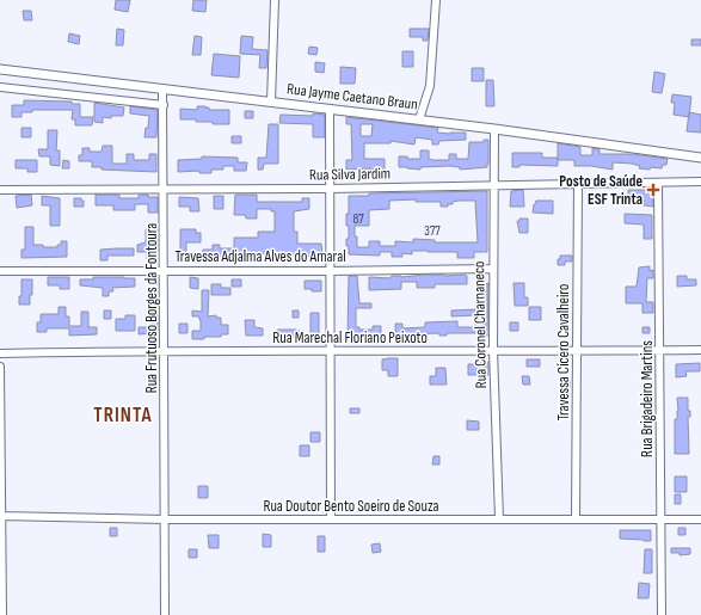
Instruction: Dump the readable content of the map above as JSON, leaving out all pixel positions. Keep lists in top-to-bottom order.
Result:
{
  "streets": {
    "street": [
      "Rua Jayme Caetano Braun",
      "Rua Silva Jardim",
      "Travessa Adjalma Alves do Amaral",
      "Rua Frutuoso Borges da Fontoura",
      "Rua Coronel Charnaneco",
      "Rua Marechal Floriano Peixoto",
      "Travessa Cícero Cavalheiro",
      "Rua Brigadeiro Martins",
      "Rua Doutor Bento Soeiro de Souza"
    ]
  },
  "crossings": [
    ["Rua Jayme Caetano Braun", "Rua Frutuoso Borges da Fontoura"],
    ["Rua Jayme Caetano Braun", "Rua Coronel Charnaneco"],
    ["Rua Silva Jardim", "Rua Frutuoso Borges da Fontoura"],
    ["Rua Silva Jardim", "Rua Coronel Charnaneco"],
    ["Rua Silva Jardim", "Travessa Cícero Cavalheiro"],
    ["Rua Silva Jardim", "Rua Brigadeiro Martins"],
    ["Travessa Adjalma Alves do Amaral", "Rua Frutuoso Borges da Fontoura"],
    ["Travessa Adjalma Alves do Amaral", "Rua Coronel Charnaneco"],
    ["Rua Frutuoso Borges da Fontoura", "Rua Marechal Floriano Peixoto"],
    ["Rua Frutuoso Borges da Fontoura", "Rua Doutor Bento Soeiro de Souza"],
    ["Rua Coronel Charnaneco", "Rua Marechal Floriano Peixoto"],
    ["Rua Coronel Charnaneco", "Rua Doutor Bento Soeiro de Souza"],
    ["Rua Marechal Floriano Peixoto", "Travessa Cícero Cavalheiro"],
    ["Rua Marechal Floriano Peixoto", "Rua Brigadeiro Martins"],
    ["Travessa Cícero Cavalheiro", "Rua Doutor Bento Soeiro de Souza"],
    ["Rua Brigadeiro Martins", "Rua Doutor Bento Soeiro de Souza"]
  ],
  "districts": ["TRINTA"],
  "places": {
    "health": ["Posto de Saúde ESF Trinta"]
  },
  "house_numbers": ["87", "377"]
}
